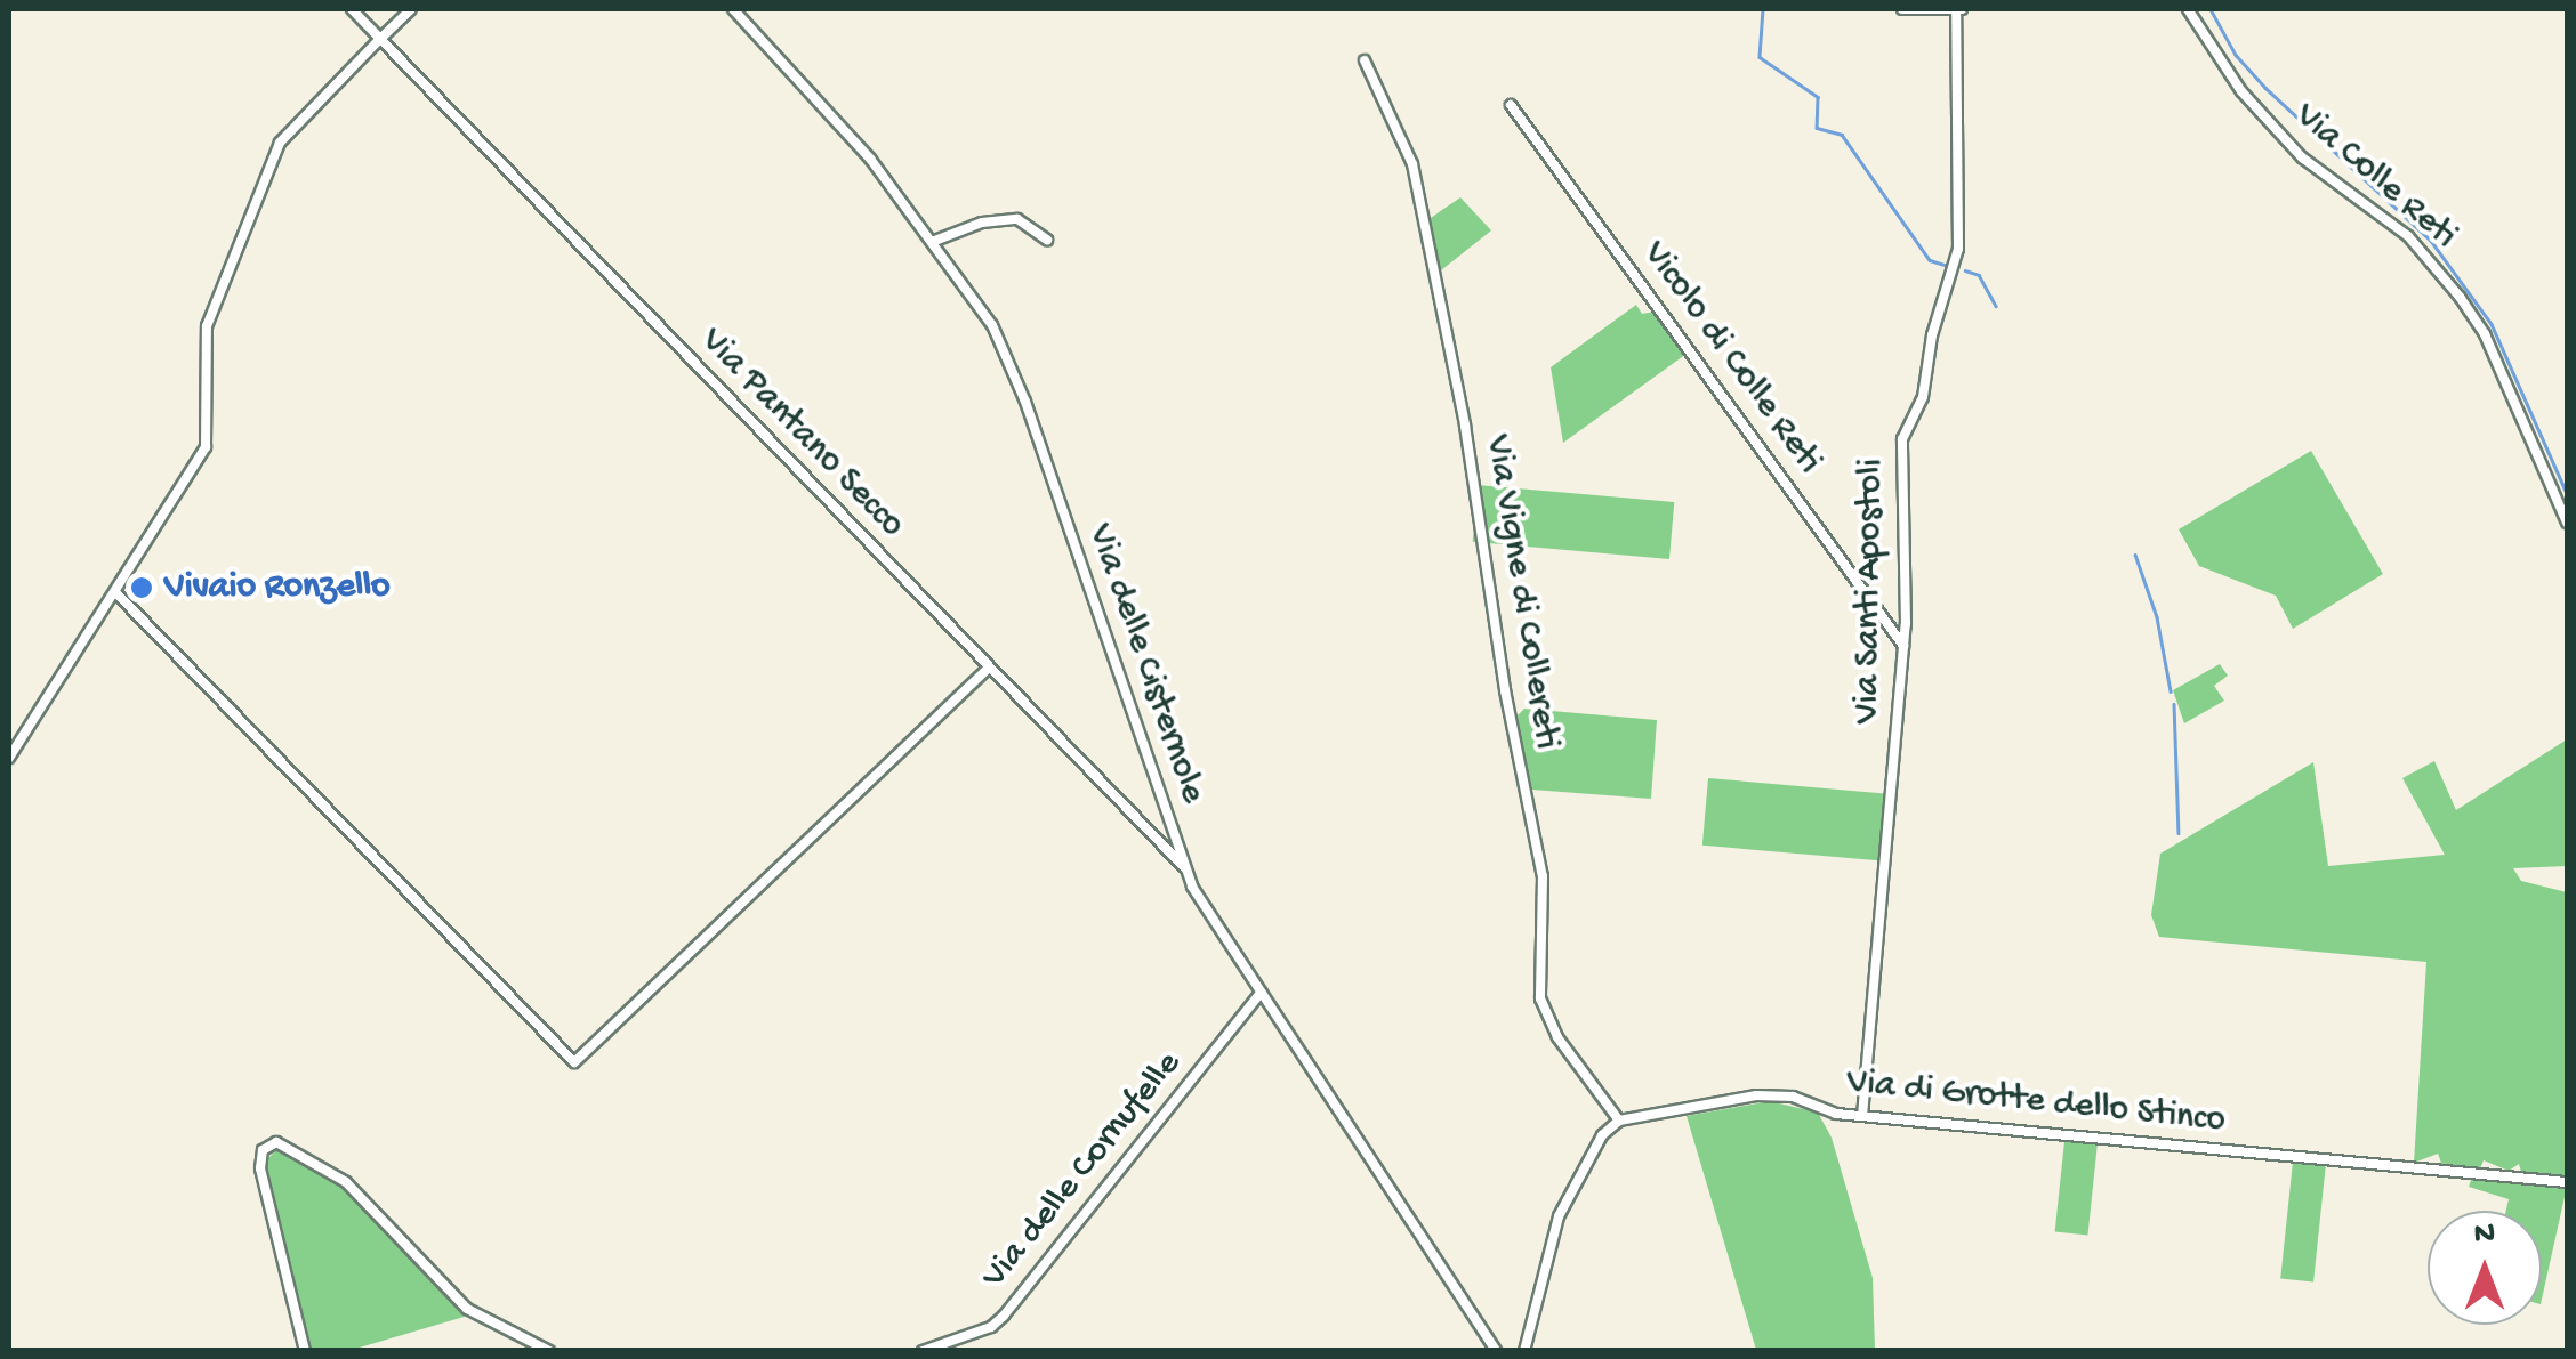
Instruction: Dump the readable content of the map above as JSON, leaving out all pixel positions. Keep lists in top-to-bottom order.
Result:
{
  "streets": {
    "street": [
      "Via Colle Reti",
      "Vicolo di Colle Reti",
      "Via Pantano Secco",
      "Via Santi Apostoli",
      "Via Vigne di Collereti",
      "Via delle Cisternole",
      "Via di Grotte dello Stinco",
      "Via delle Cornufelle"
    ]
  },
  "crossings": [
    ["Vicolo di Colle Reti", "Via Santi Apostoli"],
    ["Via Pantano Secco", "Via delle Cisternole"],
    ["Via Santi Apostoli", "Via di Grotte dello Stinco"],
    ["Via Vigne di Collereti", "Via di Grotte dello Stinco"],
    ["Via delle Cisternole", "Via delle Cornufelle"]
  ],
  "places": ["Vivaio Ronzello"],
  "north": "top"
}
